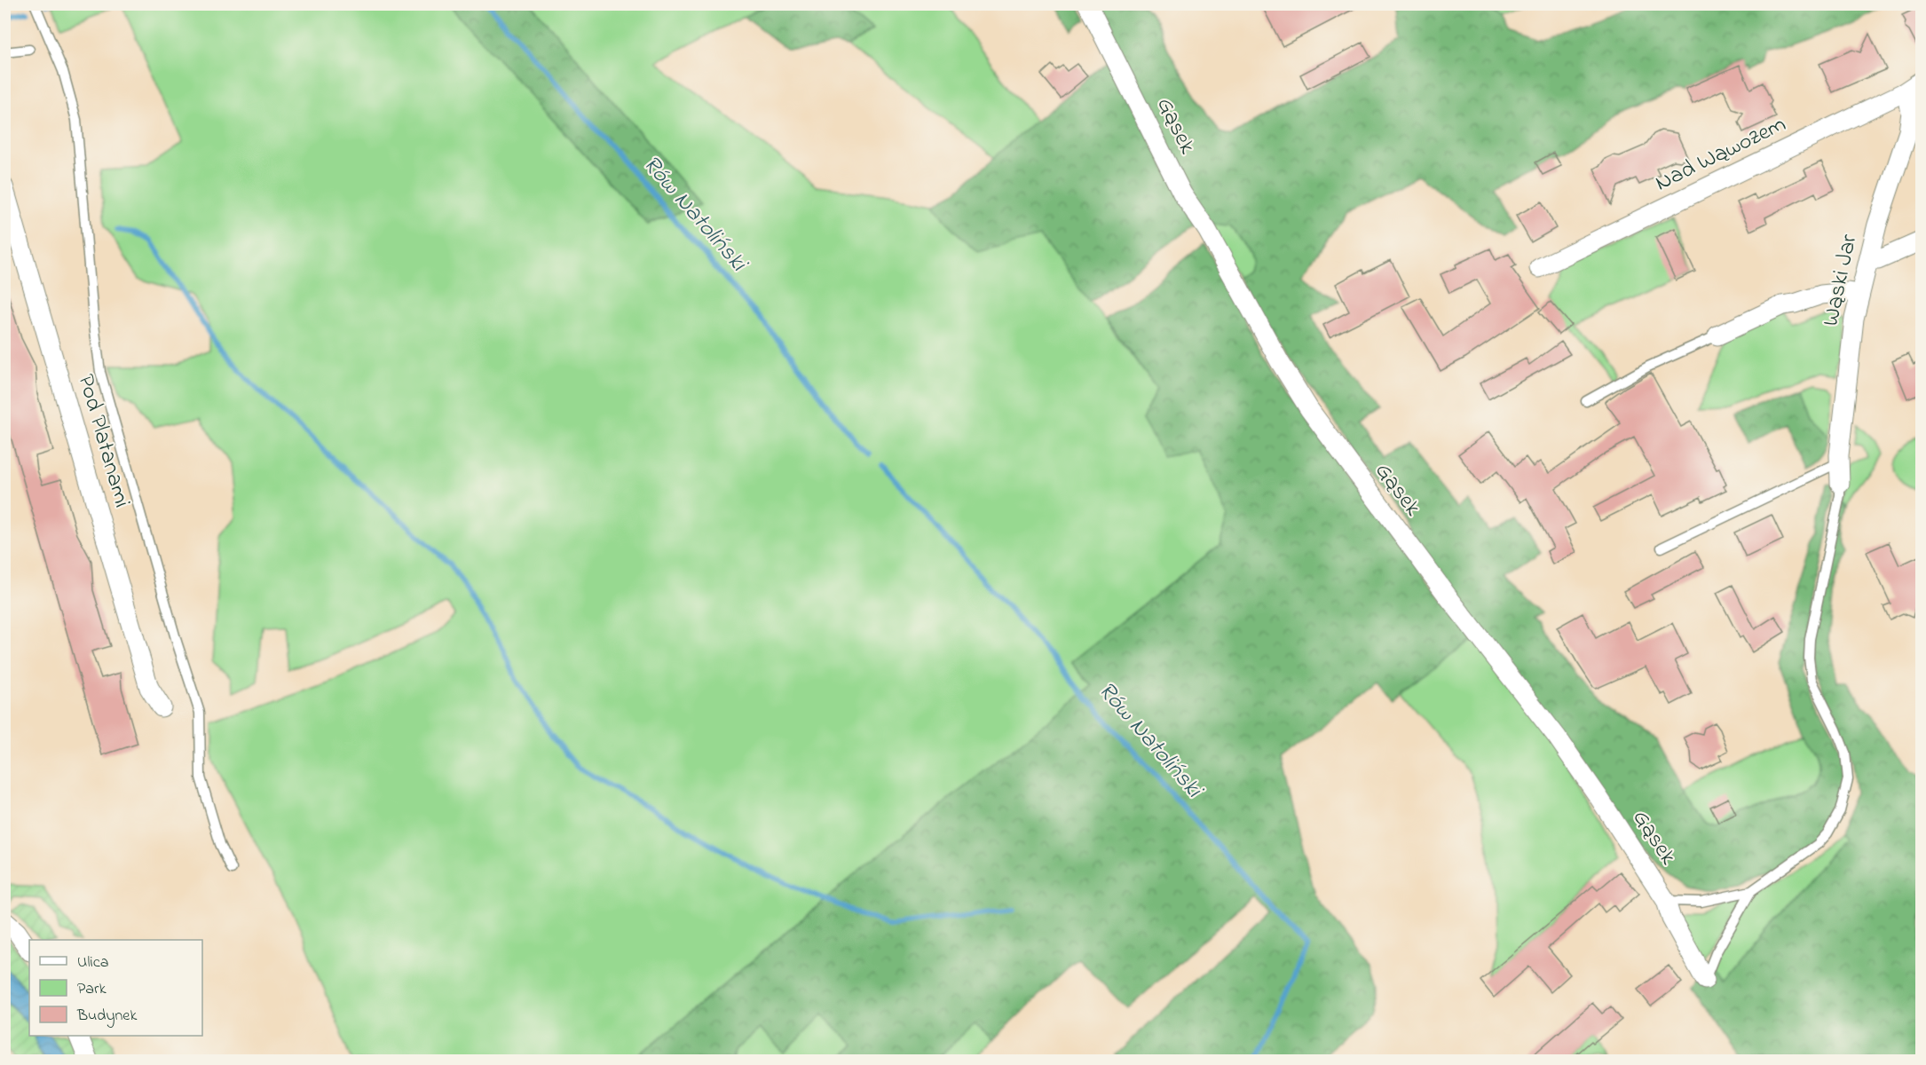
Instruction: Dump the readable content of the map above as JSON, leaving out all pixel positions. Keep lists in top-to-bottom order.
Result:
{
  "streets": {
    "street": [
      "Gąsek",
      "Nad Wąwozem",
      "Wąski Jar",
      "Pod Platanami"
    ]
  },
  "crossings": [
    ["Nad Wąwozem", "Wąski Jar"]
  ],
  "water": ["Rów Natoliński"],
  "legend": ["Ulica", "Park", "Budynek"]
}
